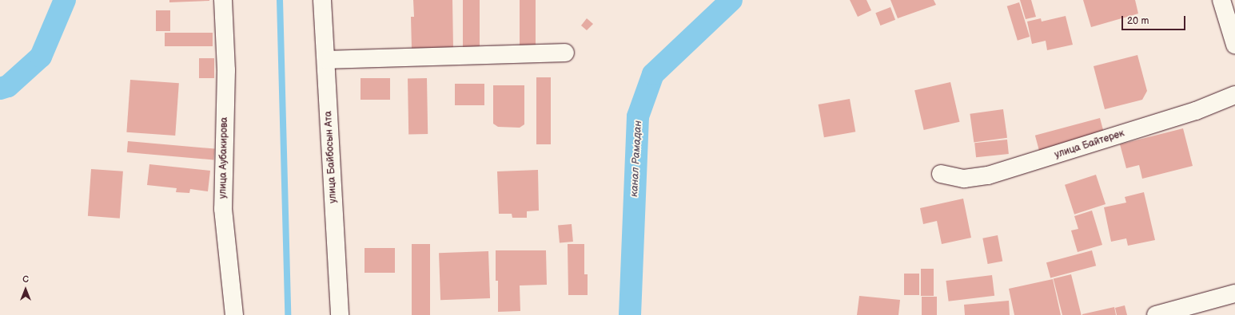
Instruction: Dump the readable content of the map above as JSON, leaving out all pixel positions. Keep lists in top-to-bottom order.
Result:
{
  "streets": {
    "street": ["улица Байтерек", "улица Байбосын Ата", "улица Аубакирова"]
  },
  "water": ["канал Рамадан"],
  "scale_bar": "20 m",
  "north": "top"
}
